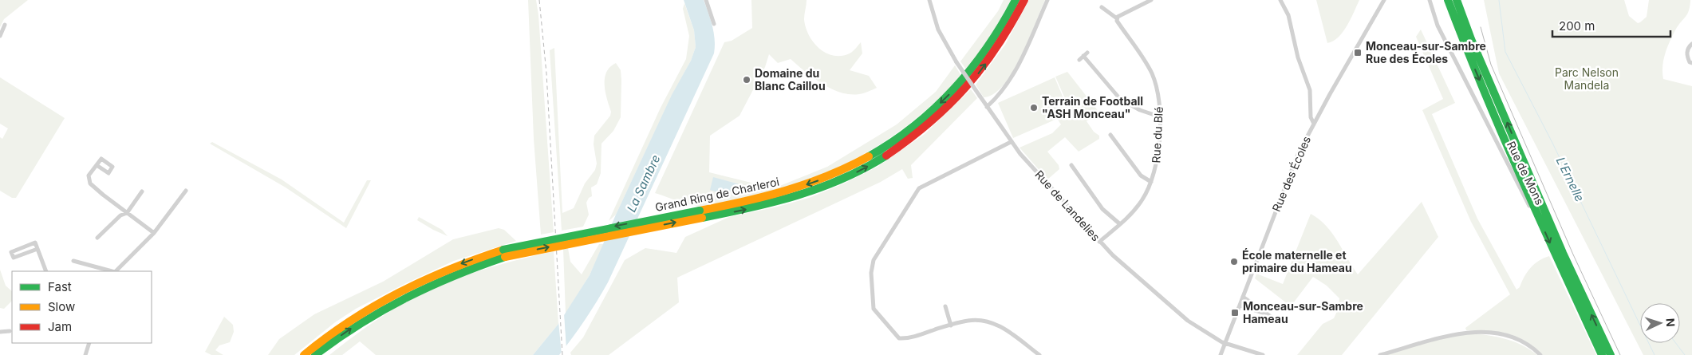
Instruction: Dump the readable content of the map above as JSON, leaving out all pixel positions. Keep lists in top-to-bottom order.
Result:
{
  "streets": {
    "highway": ["Rue de Mons", "Grand Ring de Charleroi"],
    "street": ["Rue du Blé", "Rue des Écoles", "Rue de Landelies"]
  },
  "crossings": [
    ["Rue du Blé", "Rue de Landelies"],
    ["Rue des Écoles", "Rue de Landelies"]
  ],
  "water": ["L'Ernelle", "La Sambre"],
  "parks": ["Parc Nelson Mandela"],
  "places": {
    "transit": ["Monceau-sur-Sambre Rue des Écoles", "Monceau-sur-Sambre Hameau"],
    "other": ["Domaine du Blanc Caillou", "Terrain de Football \"ASH Monceau\"", "École maternelle et primaire du Hameau"]
  },
  "legend": ["Fast", "Slow", "Jam"],
  "scale_bar": "200 m",
  "north": "right"
}
